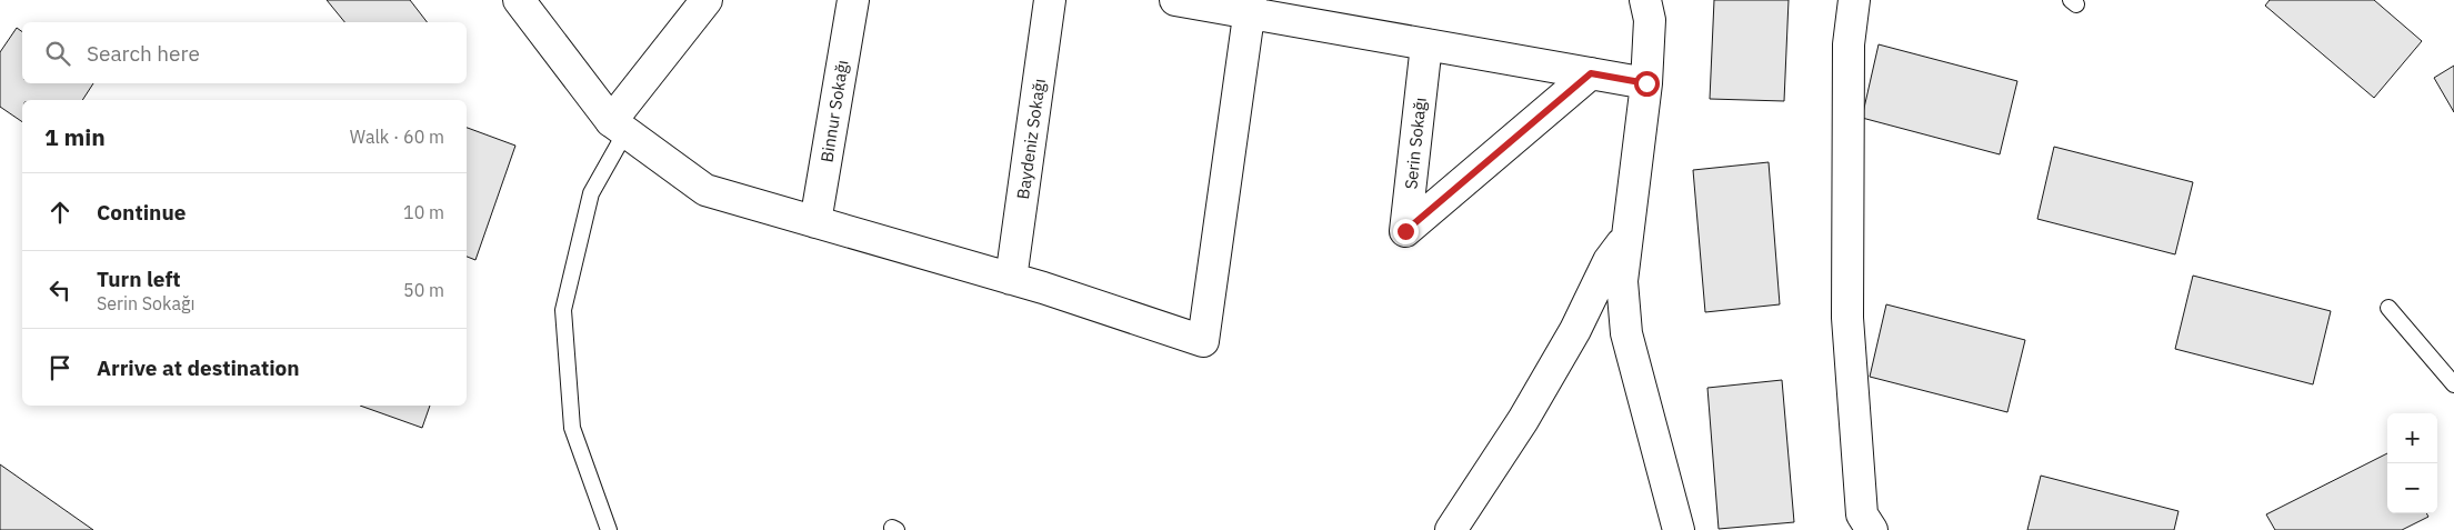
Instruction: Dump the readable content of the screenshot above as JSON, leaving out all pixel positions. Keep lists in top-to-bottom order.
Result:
{
  "streets": {
    "street": ["Binnur Sokağı", "Baydeniz Sokağı", "Serin Sokağı"]
  },
  "page": {
    "search": "Search here",
    "heading": ["1 min", "Walk · 60 m"],
    "list": [
      ["Continue", "10 m"],
      ["Turn left", "Serin Sokağı", "50 m"],
      "Arrive at destination"
    ],
    "map_buttons": ["+", "−"]
  }
}
